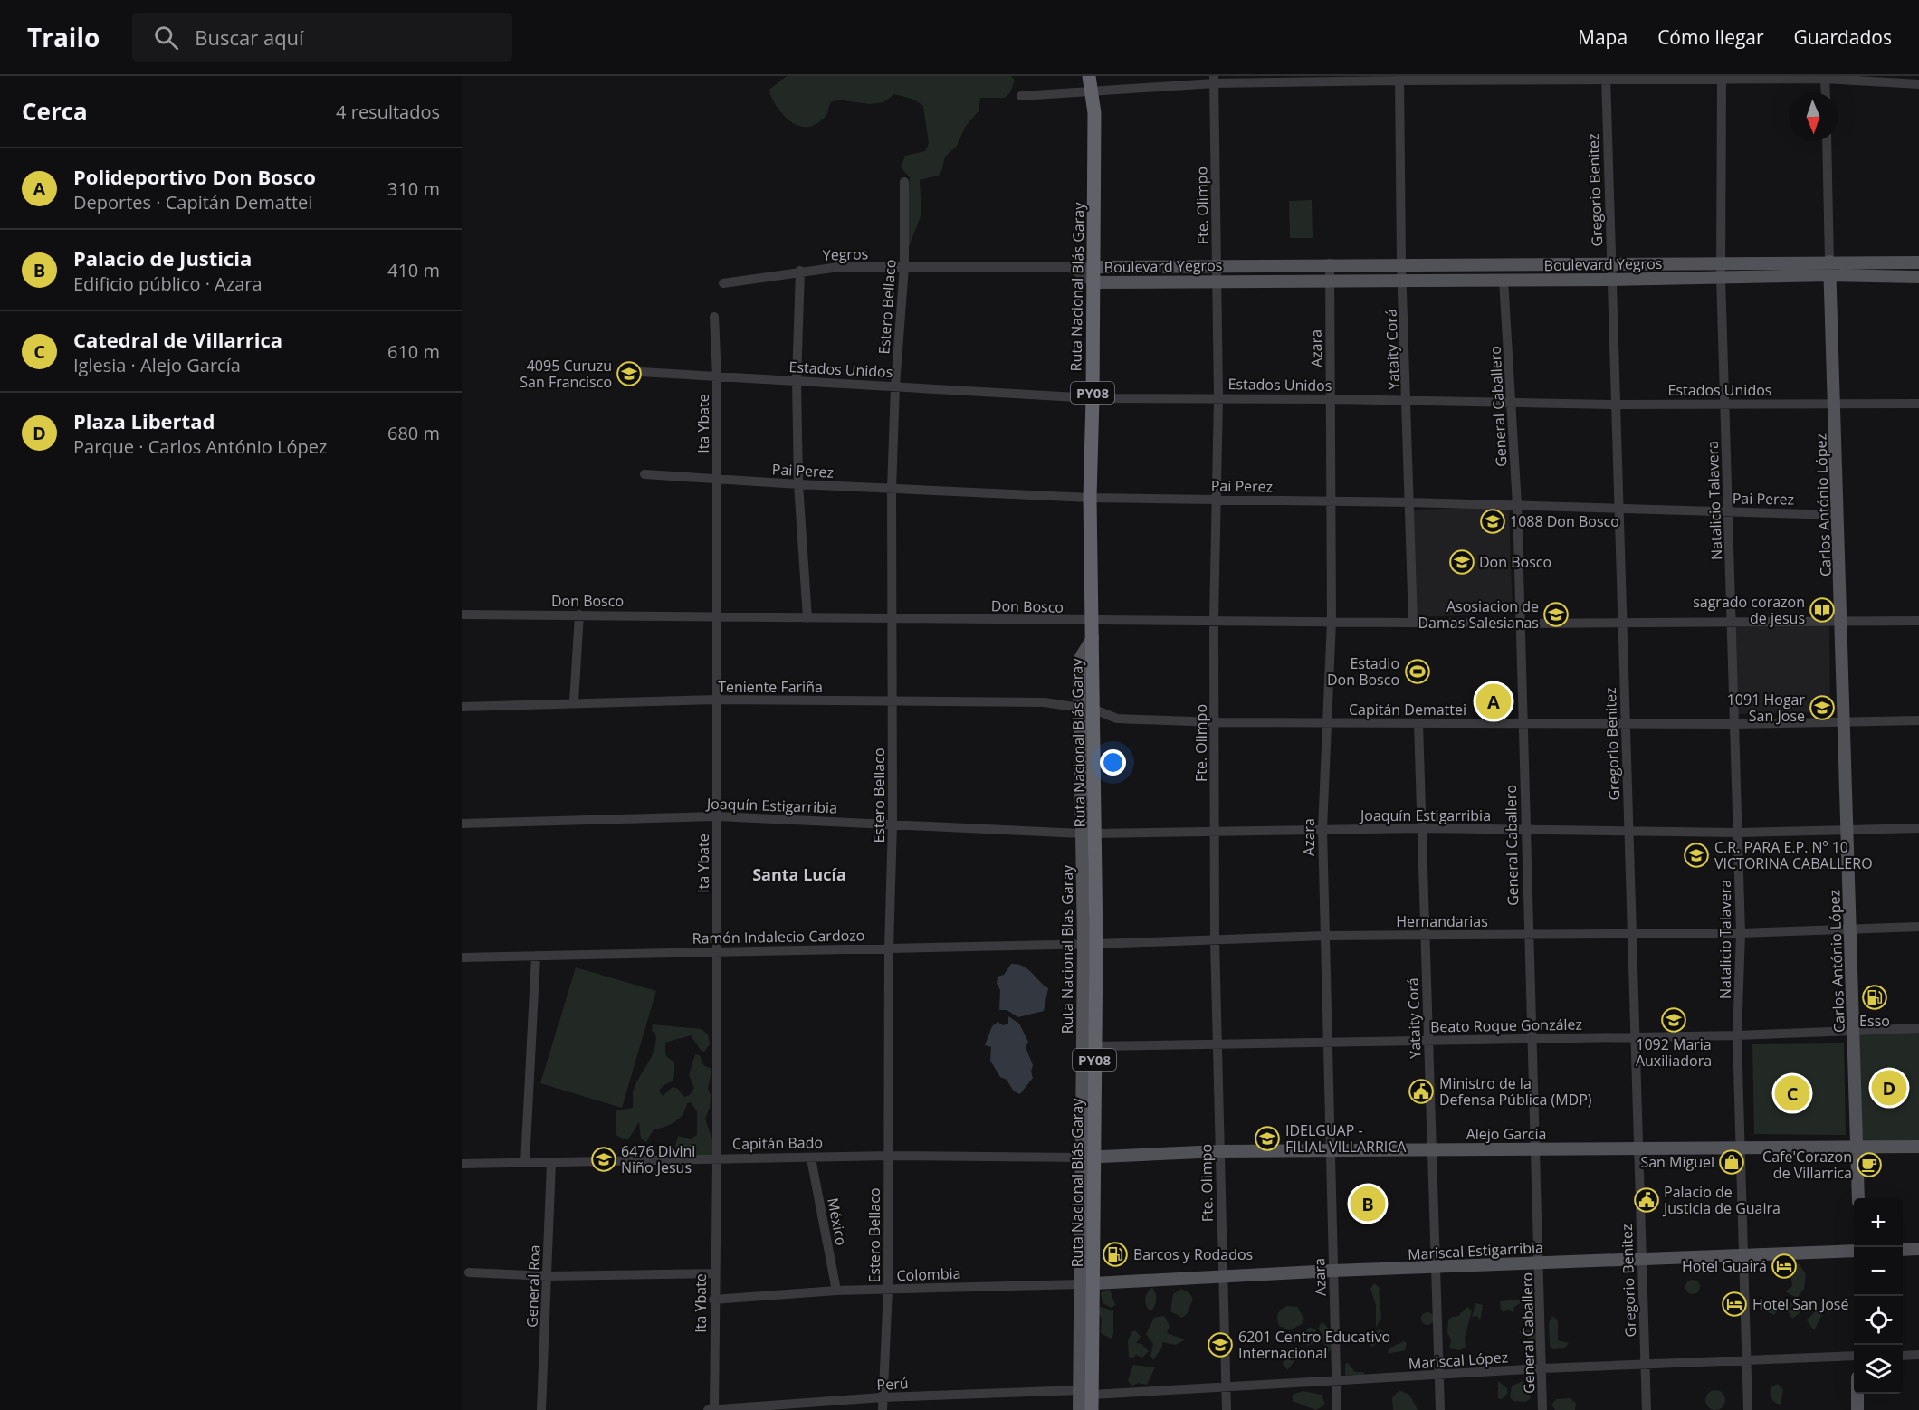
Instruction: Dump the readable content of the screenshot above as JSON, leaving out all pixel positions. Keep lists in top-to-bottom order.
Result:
{
  "streets": {
    "highway": ["Ruta Nacional Blás Garay", "PY08"],
    "main road": [
      "Boulevard Yegros",
      "Carlos António López",
      "Ruta Nacional Blas Garay",
      "Alejo García",
      "Mariscal Estigarribia"
    ],
    "street": [
      "Gregorio Benitez",
      "Fte. Olimpo",
      "Yegros",
      "Estero Bellaco",
      "Azara",
      "Yataity Corá",
      "Estados Unidos",
      "General Caballero",
      "Ita Ybate",
      "Pai Perez",
      "Natalicio Talavera",
      "Don Bosco",
      "Teniente Fariña",
      "Capitán Demattei",
      "Joaquín Estigarribia",
      "Hernandarias",
      "Ramón Indalecio Cardozo",
      "Beato Roque González",
      "Capitán Bado",
      "México",
      "Colombia",
      "General Roa",
      "Mariscal López",
      "Perú"
    ]
  },
  "crossings": [
    ["Gregorio Benitez", "Boulevard Yegros"],
    ["Gregorio Benitez", "Estados Unidos"],
    ["Gregorio Benitez", "Pai Perez"],
    ["Gregorio Benitez", "Don Bosco"],
    ["Gregorio Benitez", "Capitán Demattei"],
    ["Gregorio Benitez", "Joaquín Estigarribia"],
    ["Gregorio Benitez", "Hernandarias"],
    ["Gregorio Benitez", "Beato Roque González"],
    ["Gregorio Benitez", "Alejo García"],
    ["Gregorio Benitez", "Mariscal Estigarribia"],
    ["Gregorio Benitez", "Mariscal López"],
    ["Fte. Olimpo", "Boulevard Yegros"],
    ["Fte. Olimpo", "Estados Unidos"],
    ["Fte. Olimpo", "Pai Perez"],
    ["Fte. Olimpo", "Don Bosco"],
    ["Fte. Olimpo", "Capitán Demattei"],
    ["Fte. Olimpo", "Joaquín Estigarribia"],
    ["Fte. Olimpo", "Hernandarias"],
    ["Fte. Olimpo", "Beato Roque González"],
    ["Fte. Olimpo", "Alejo García"],
    ["Fte. Olimpo", "Mariscal Estigarribia"],
    ["Fte. Olimpo", "Mariscal López"],
    ["Yegros", "Boulevard Yegros"],
    ["Yegros", "Estero Bellaco"],
    ["Boulevard Yegros", "Ruta Nacional Blás Garay"],
    ["Boulevard Yegros", "Azara"],
    ["Boulevard Yegros", "Yataity Corá"],
    ["Boulevard Yegros", "General Caballero"],
    ["Boulevard Yegros", "Natalicio Talavera"],
    ["Boulevard Yegros", "Carlos António López"],
    ["Ruta Nacional Blás Garay", "Estados Unidos"],
    ["Ruta Nacional Blás Garay", "Pai Perez"],
    ["Ruta Nacional Blás Garay", "Don Bosco"],
    ["Ruta Nacional Blás Garay", "Capitán Demattei"],
    ["Ruta Nacional Blás Garay", "Joaquín Estigarribia"],
    ["Ruta Nacional Blás Garay", "Hernandarias"],
    ["Ruta Nacional Blás Garay", "Ramón Indalecio Cardozo"],
    ["Ruta Nacional Blás Garay", "Ruta Nacional Blas Garay"],
    ["Ruta Nacional Blás Garay", "Beato Roque González"],
    ["Ruta Nacional Blás Garay", "Alejo García"],
    ["Ruta Nacional Blás Garay", "Capitán Bado"],
    ["Ruta Nacional Blás Garay", "Mariscal Estigarribia"],
    ["Ruta Nacional Blás Garay", "Colombia"],
    ["Ruta Nacional Blás Garay", "Mariscal López"],
    ["Ruta Nacional Blás Garay", "Perú"],
    ["Estero Bellaco", "Estados Unidos"],
    ["Estero Bellaco", "Pai Perez"],
    ["Estero Bellaco", "Don Bosco"],
    ["Estero Bellaco", "Teniente Fariña"],
    ["Estero Bellaco", "Joaquín Estigarribia"],
    ["Estero Bellaco", "Ramón Indalecio Cardozo"],
    ["Estero Bellaco", "Capitán Bado"],
    ["Estero Bellaco", "Colombia"],
    ["Estero Bellaco", "Perú"],
    ["Azara", "Estados Unidos"],
    ["Azara", "Pai Perez"],
    ["Azara", "Don Bosco"],
    ["Azara", "Capitán Demattei"],
    ["Azara", "Joaquín Estigarribia"],
    ["Azara", "Hernandarias"],
    ["Azara", "Beato Roque González"],
    ["Azara", "Alejo García"],
    ["Azara", "Mariscal Estigarribia"],
    ["Azara", "Mariscal López"],
    ["Yataity Corá", "Estados Unidos"],
    ["Yataity Corá", "Pai Perez"],
    ["Yataity Corá", "Don Bosco"],
    ["Yataity Corá", "Capitán Demattei"],
    ["Yataity Corá", "Joaquín Estigarribia"],
    ["Yataity Corá", "Hernandarias"],
    ["Yataity Corá", "Beato Roque González"],
    ["Yataity Corá", "Alejo García"],
    ["Yataity Corá", "Mariscal Estigarribia"],
    ["Yataity Corá", "Mariscal López"],
    ["Estados Unidos", "General Caballero"],
    ["Estados Unidos", "Ita Ybate"],
    ["Estados Unidos", "Natalicio Talavera"],
    ["Estados Unidos", "Carlos António López"],
    ["General Caballero", "Pai Perez"],
    ["General Caballero", "Don Bosco"],
    ["General Caballero", "Capitán Demattei"],
    ["General Caballero", "Joaquín Estigarribia"],
    ["General Caballero", "Hernandarias"],
    ["General Caballero", "Beato Roque González"],
    ["General Caballero", "Alejo García"],
    ["General Caballero", "Mariscal Estigarribia"],
    ["General Caballero", "Mariscal López"],
    ["Ita Ybate", "Pai Perez"],
    ["Ita Ybate", "Don Bosco"],
    ["Ita Ybate", "Teniente Fariña"],
    ["Ita Ybate", "Joaquín Estigarribia"],
    ["Ita Ybate", "Ramón Indalecio Cardozo"],
    ["Ita Ybate", "Capitán Bado"],
    ["Ita Ybate", "Colombia"],
    ["Ita Ybate", "Perú"],
    ["Pai Perez", "Natalicio Talavera"],
    ["Pai Perez", "Carlos António López"],
    ["Natalicio Talavera", "Don Bosco"],
    ["Natalicio Talavera", "Capitán Demattei"],
    ["Natalicio Talavera", "Joaquín Estigarribia"],
    ["Natalicio Talavera", "Hernandarias"],
    ["Natalicio Talavera", "Beato Roque González"],
    ["Natalicio Talavera", "Alejo García"],
    ["Natalicio Talavera", "Mariscal Estigarribia"],
    ["Natalicio Talavera", "Mariscal López"],
    ["Carlos António López", "Don Bosco"],
    ["Carlos António López", "Capitán Demattei"],
    ["Carlos António López", "Joaquín Estigarribia"],
    ["Carlos António López", "Hernandarias"],
    ["Carlos António López", "Beato Roque González"],
    ["Carlos António López", "Alejo García"],
    ["Teniente Fariña", "Ruta Nacional Blas Garay"],
    ["Joaquín Estigarribia", "Ruta Nacional Blas Garay"],
    ["Hernandarias", "Ramón Indalecio Cardozo"],
    ["Hernandarias", "Ruta Nacional Blas Garay"],
    ["Ramón Indalecio Cardozo", "Ruta Nacional Blas Garay"],
    ["Ruta Nacional Blas Garay", "Alejo García"],
    ["Ruta Nacional Blas Garay", "Capitán Bado"],
    ["Alejo García", "Capitán Bado"],
    ["Capitán Bado", "México"],
    ["Capitán Bado", "General Roa"],
    ["México", "Colombia"],
    ["Mariscal Estigarribia", "Colombia"],
    ["Mariscal López", "Perú"]
  ],
  "districts": ["Santa Lucía"],
  "places": {
    "school or university": [
      "4095 Curuzu San Francisco",
      "1088 Don Bosco",
      "Don Bosco",
      "Asosiacion de Damas Salesianas",
      "1091 Hogar San Jose",
      "C.R. PARA E.P. Nº 10 VICTORINA CABALLERO",
      "1092 Maria Auxiliadora",
      "IDELGUAP - FILIAL VILLARRICA",
      "6476 Divini Niño Jesus",
      "6201 Centro Educativo Internacional"
    ],
    "library": ["sagrado corazon de jesus"],
    "sports": ["Estadio Don Bosco"],
    "fuel station": ["Esso", "Barcos y Rodados"],
    "public building": ["Ministro de la Defensa Pública (MDP)", "Palacio de Justicia de Guaira"],
    "shop": ["San Miguel"],
    "cafe": ["Cafe'Corazon de Villarrica"],
    "hotel": ["Hotel Guairá", "Hotel San José"]
  },
  "north": "bottom",
  "page": {
    "header": "Trailo",
    "search": "Buscar aquí",
    "nav": ["Mapa", "Cómo llegar", "Guardados"],
    "heading": ["Cerca", "4 resultados"],
    "list": [
      {
        "mark": "A",
        "name": "Polideportivo Don Bosco",
        "note": "Deportes · Capitán Demattei",
        "value": "310 m"
      },
      {
        "mark": "B",
        "name": "Palacio de Justicia",
        "note": "Edificio público · Azara",
        "value": "410 m"
      },
      {
        "mark": "C",
        "name": "Catedral de Villarrica",
        "note": "Iglesia · Alejo García",
        "value": "610 m"
      },
      {
        "mark": "D",
        "name": "Plaza Libertad",
        "note": "Parque · Carlos António López",
        "value": "680 m"
      }
    ],
    "pins": [
      "A",
      "D",
      "C",
      "B"
    ],
    "map_buttons": ["+", "−"]
  }
}
